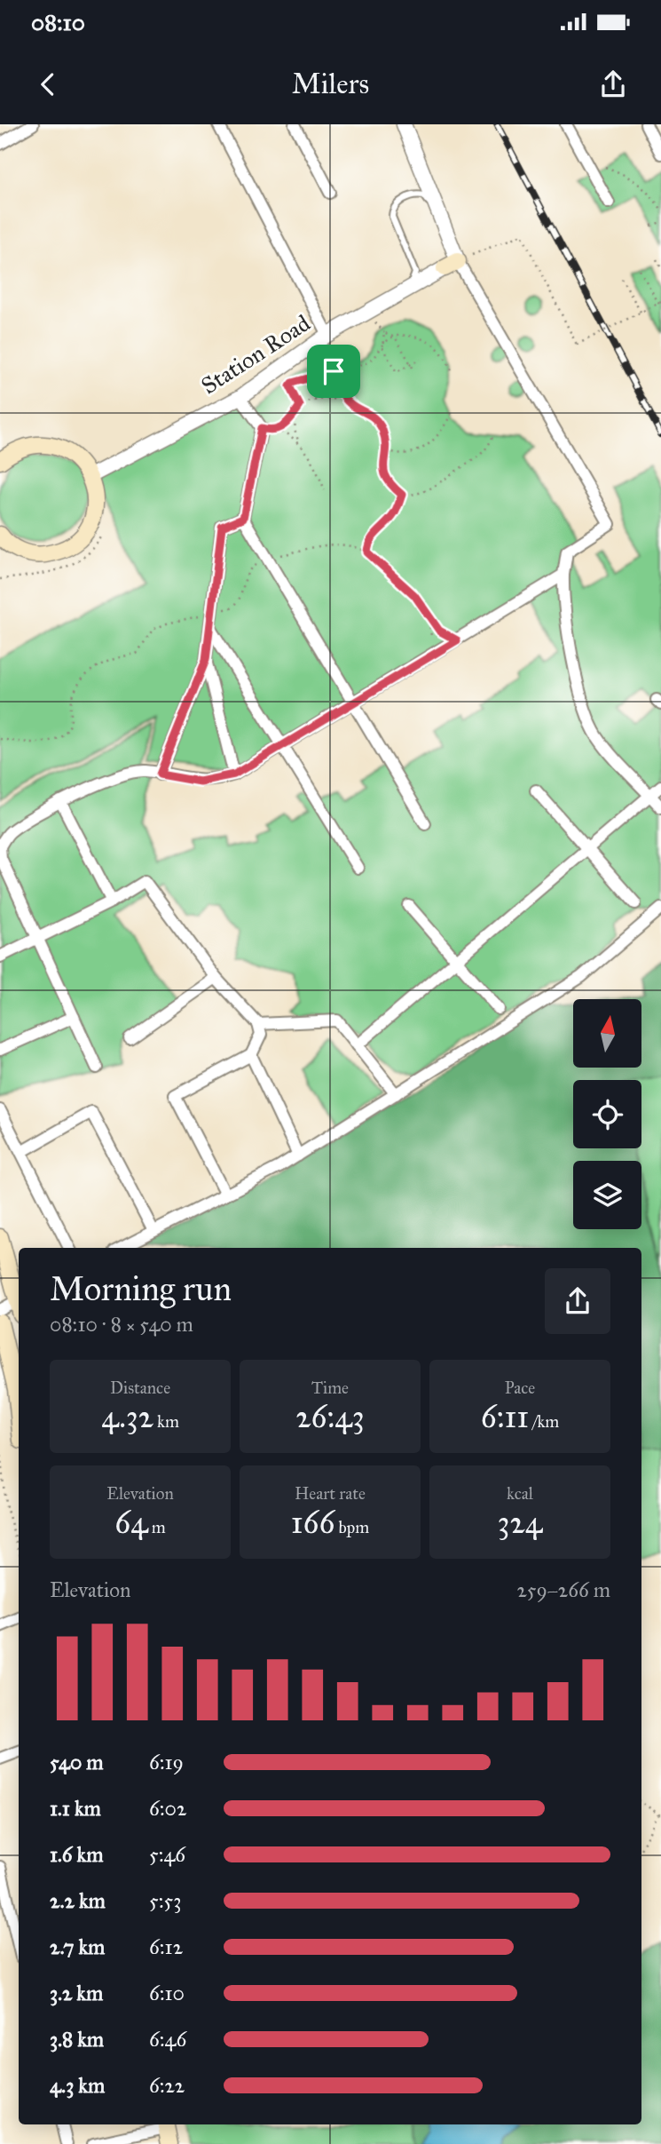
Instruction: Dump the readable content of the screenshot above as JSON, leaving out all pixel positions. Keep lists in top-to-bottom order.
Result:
{
  "streets": {
    "street": ["Station Road"]
  },
  "north": "top",
  "page": {
    "status": "08:10",
    "header": "Milers",
    "heading": ["Morning run", "08:10 · 8 × 540 m"],
    "stats": [
      ["Distance", "4.32 km"],
      ["Time", "26:43"],
      ["Pace", "6:11 /km"],
      ["Elevation", "64 m"],
      ["Heart rate", "166 bpm"],
      ["kcal", "324"]
    ],
    "chart": ["Elevation", "259–266 m"],
    "list": [
      {
        "name": "540 m",
        "note": "6:19"
      },
      {
        "name": "1.1 km",
        "note": "6:02"
      },
      {
        "name": "1.6 km",
        "note": "5:46"
      },
      {
        "name": "2.2 km",
        "note": "5:53"
      },
      {
        "name": "2.7 km",
        "note": "6:12"
      },
      {
        "name": "3.2 km",
        "note": "6:10"
      },
      {
        "name": "3.8 km",
        "note": "6:46"
      },
      {
        "name": "4.3 km",
        "note": "6:22"
      }
    ]
  }
}
